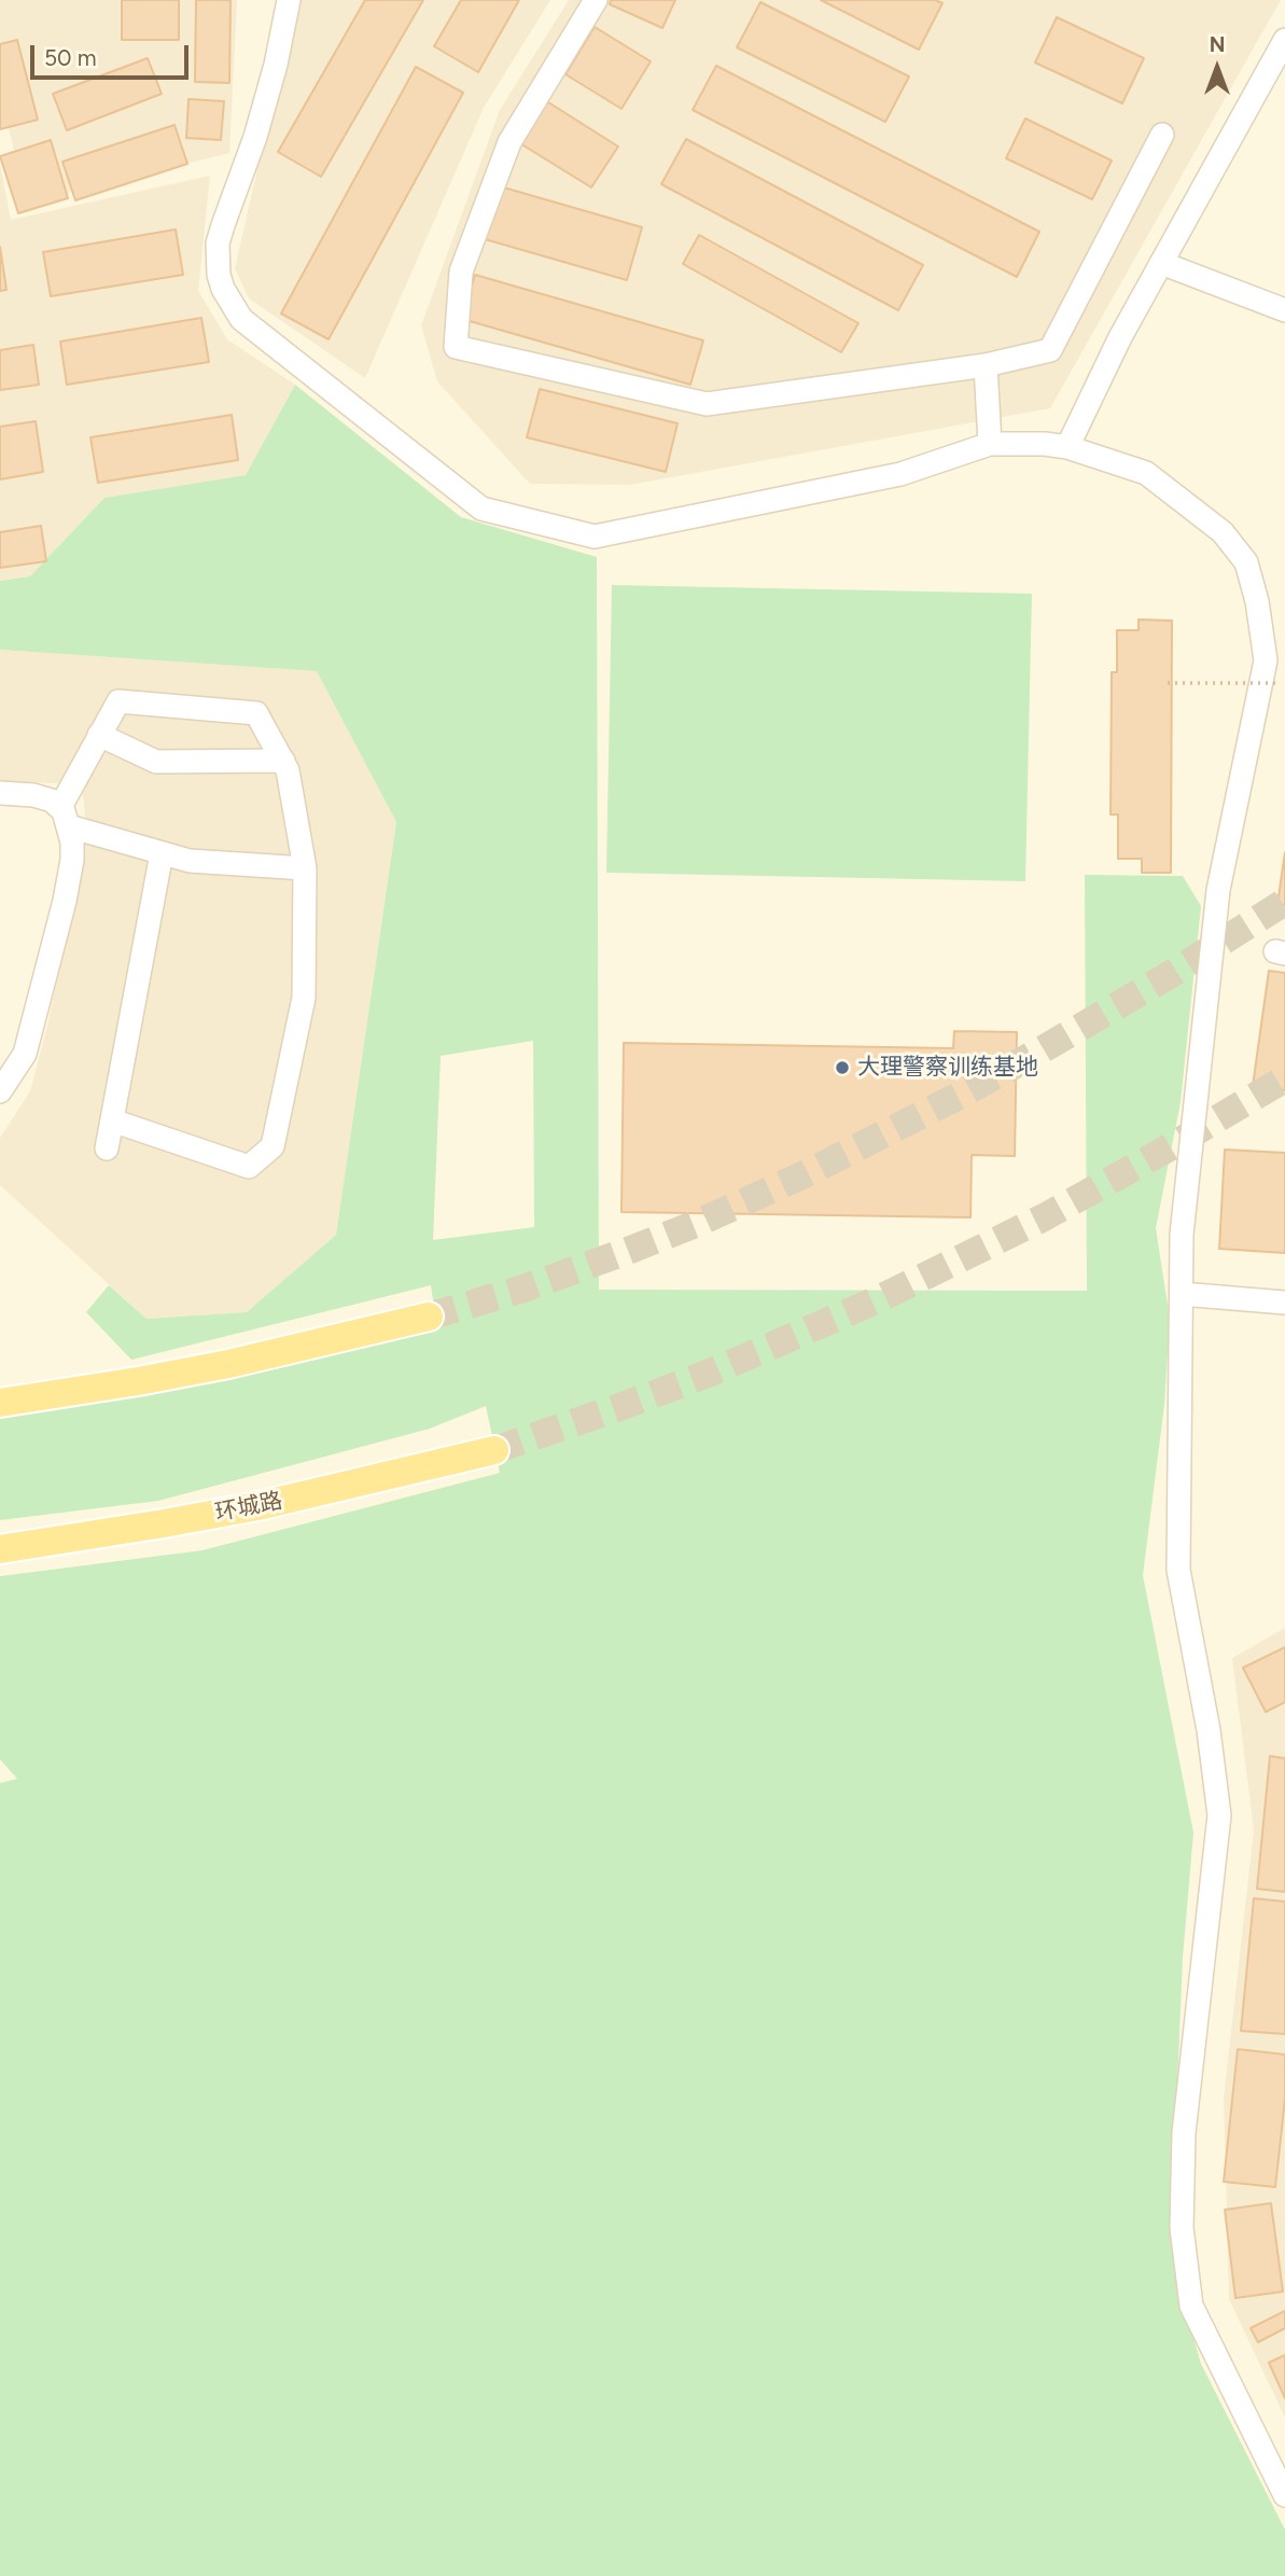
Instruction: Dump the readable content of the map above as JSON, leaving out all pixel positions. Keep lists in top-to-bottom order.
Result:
{
  "streets": {
    "main road": ["环城路"]
  },
  "places": ["大理警察训练基地"],
  "scale_bar": "50 m",
  "north": "top"
}
